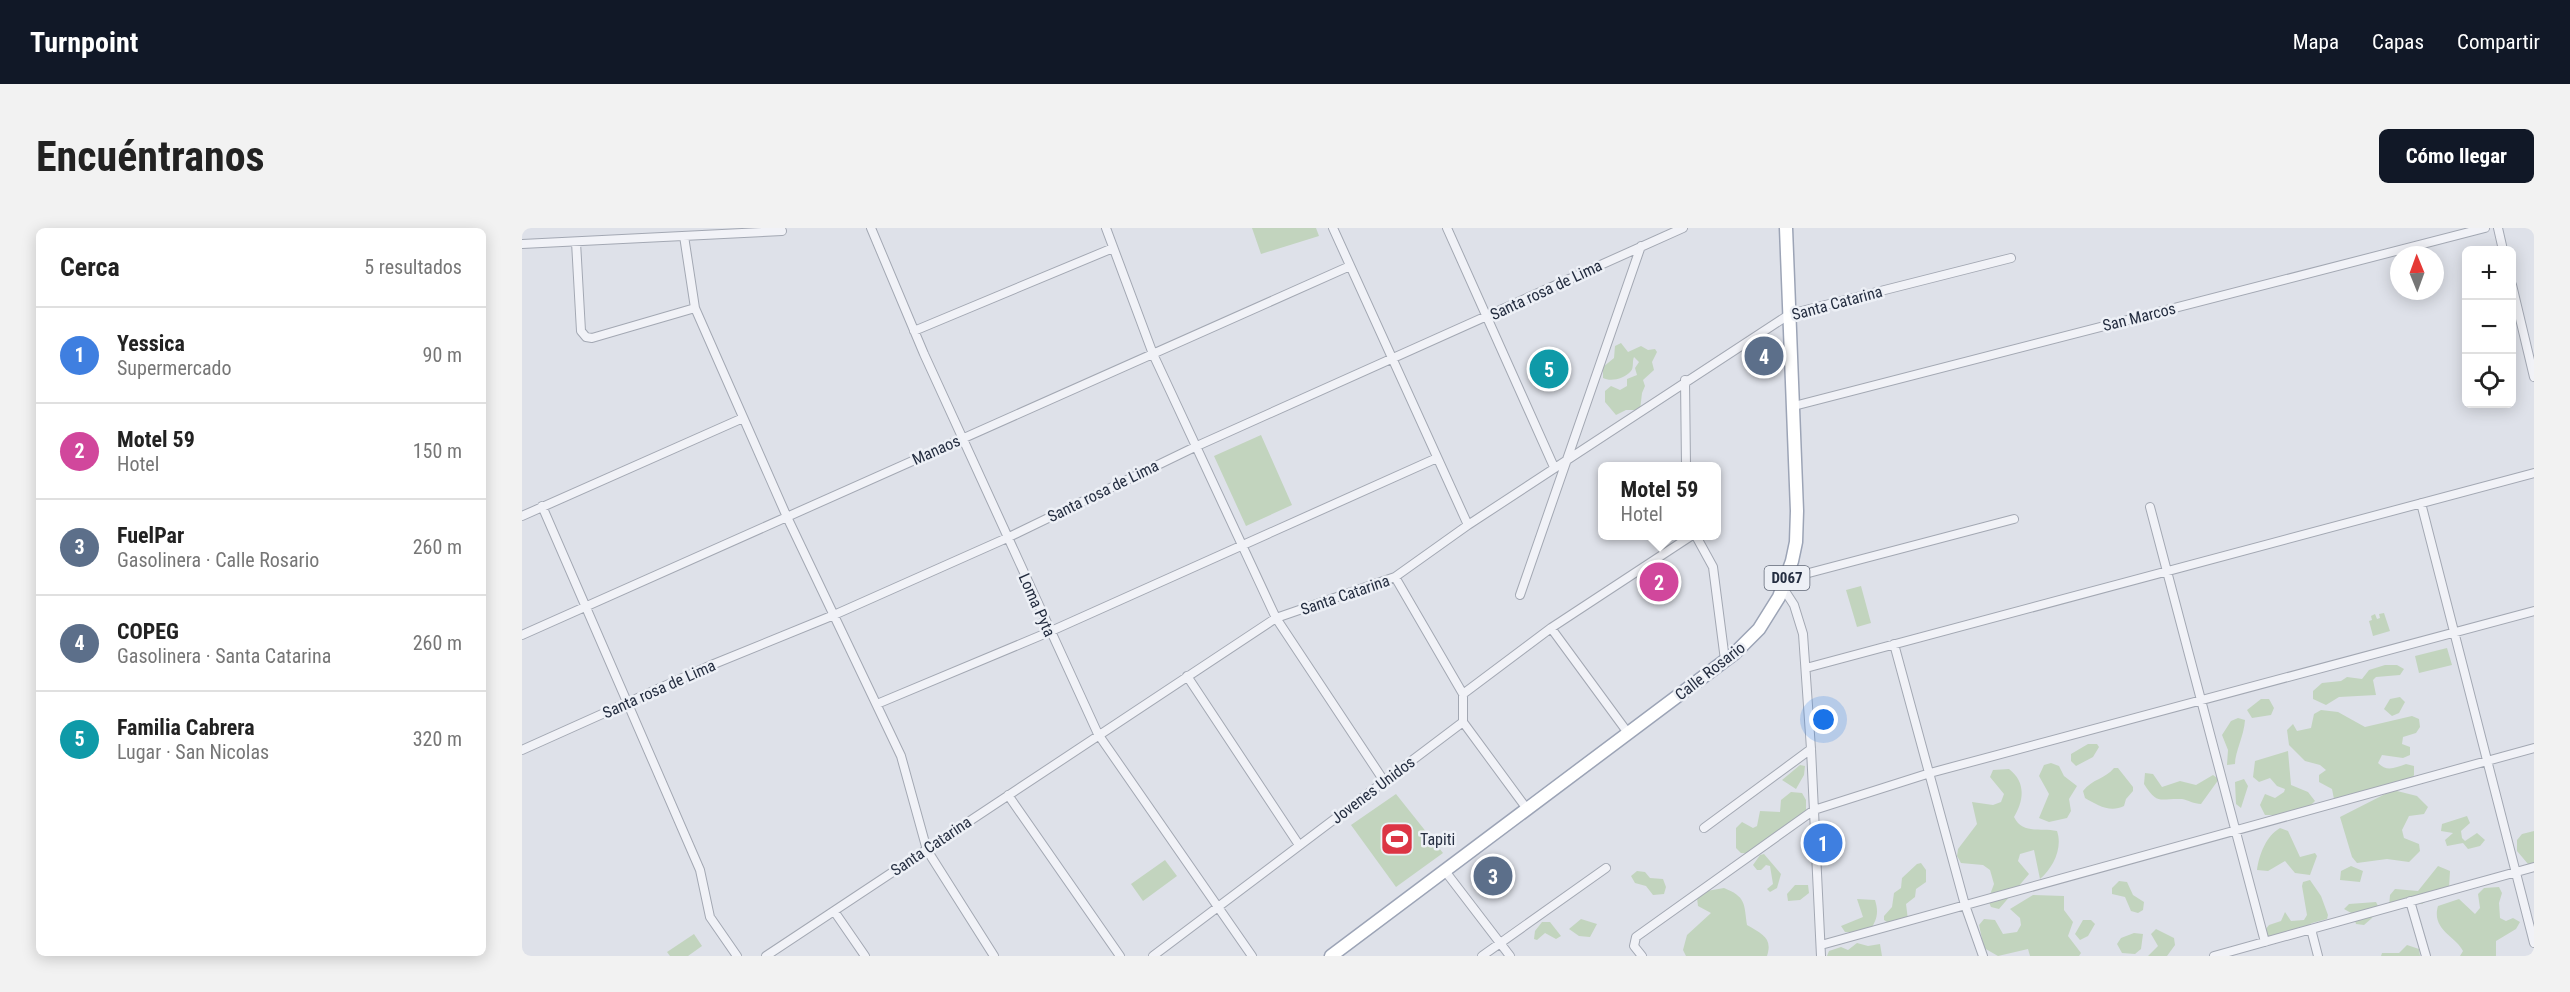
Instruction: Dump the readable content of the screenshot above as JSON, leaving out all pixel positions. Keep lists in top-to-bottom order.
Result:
{
  "streets": {
    "main road": ["D067", "Calle Rosario"],
    "street": [
      "Santa rosa de Lima",
      "Santa Catarina",
      "San Marcos",
      "Manaos",
      "Loma Pyta",
      "Jovenes Unidos"
    ]
  },
  "crossings": [
    ["Santa rosa de Lima", "Loma Pyta"],
    ["Santa Catarina", "Loma Pyta"],
    ["Santa Catarina", "Calle Rosario"],
    ["San Marcos", "Calle Rosario"],
    ["Manaos", "Loma Pyta"],
    ["Loma Pyta", "Jovenes Unidos"]
  ],
  "places": {
    "sports": ["Tapiti"]
  },
  "north": "top",
  "page": {
    "header": "Turnpoint",
    "nav": ["Mapa", "Capas", "Compartir"],
    "buttons": "Cómo llegar",
    "title": "Encuéntranos",
    "heading": ["Cerca", "5 resultados"],
    "map_buttons": ["+", "−"],
    "list": [
      {
        "mark": "1",
        "name": "Yessica",
        "note": "Supermercado",
        "value": "90 m"
      },
      {
        "mark": "2",
        "name": "Motel 59",
        "note": "Hotel",
        "value": "150 m"
      },
      {
        "mark": "3",
        "name": "FuelPar",
        "note": "Gasolinera · Calle Rosario",
        "value": "260 m"
      },
      {
        "mark": "4",
        "name": "COPEG",
        "note": "Gasolinera · Santa Catarina",
        "value": "260 m"
      },
      {
        "mark": "5",
        "name": "Familia Cabrera",
        "note": "Lugar · San Nicolas",
        "value": "320 m"
      }
    ],
    "pins": [
      "4",
      "5",
      "2",
      "1",
      "3"
    ],
    "popup": ["Motel 59", "Hotel"]
  }
}
